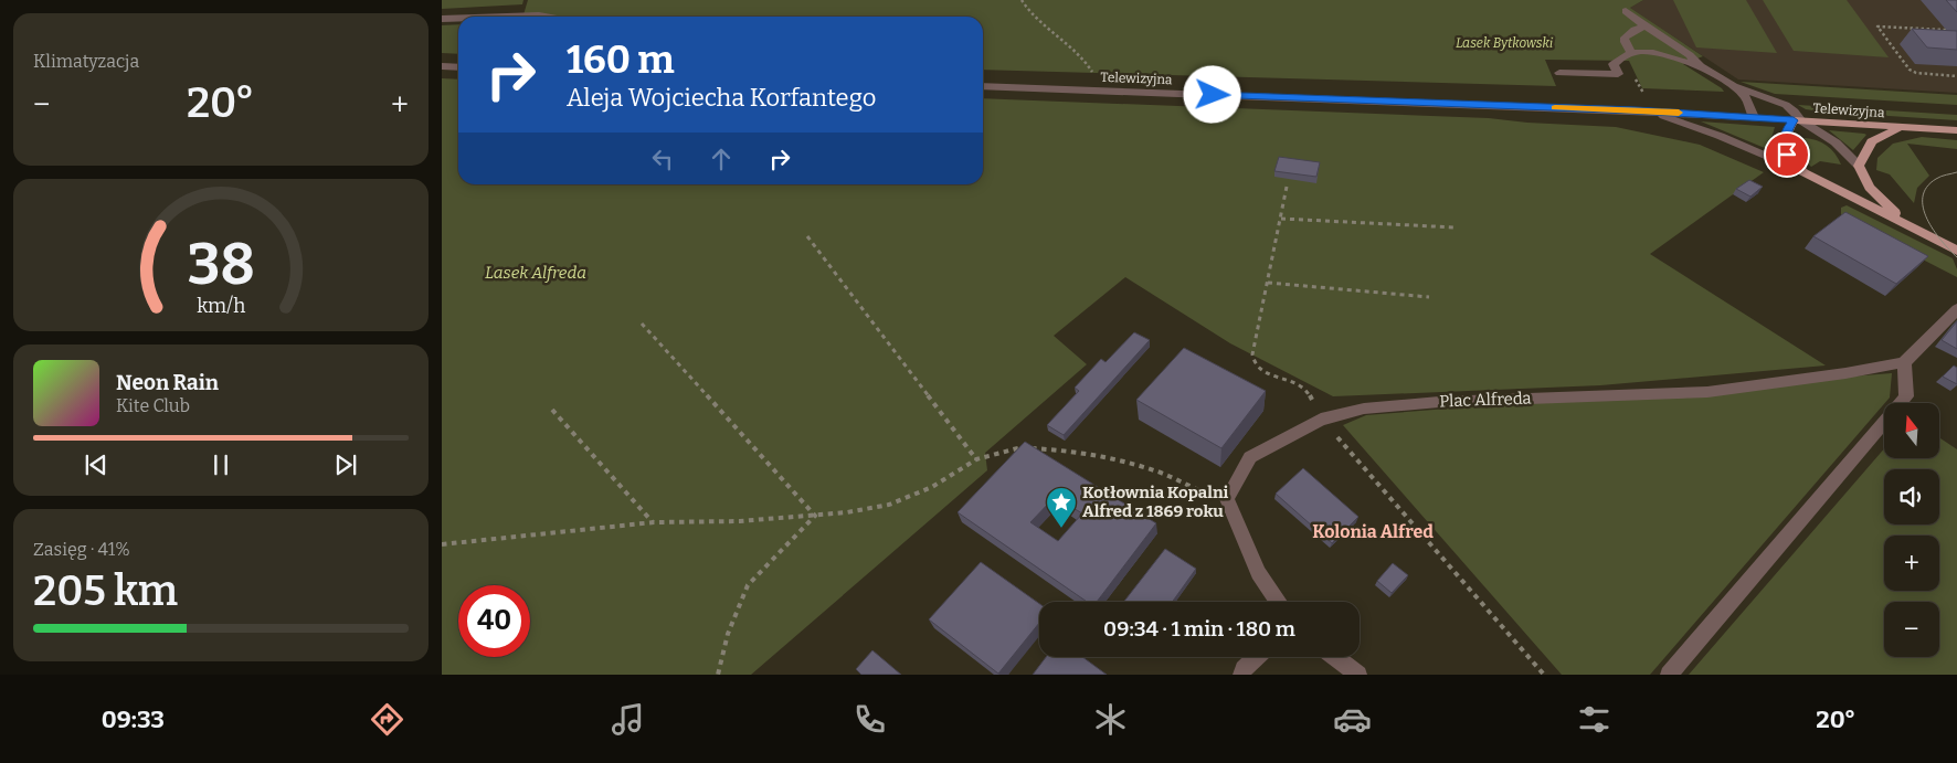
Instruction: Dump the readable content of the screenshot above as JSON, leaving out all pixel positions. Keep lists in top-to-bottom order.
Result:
{
  "streets": {
    "main road": ["Telewizyjna"],
    "street": ["Plac Alfreda"]
  },
  "districts": ["Kolonia Alfred"],
  "parks": ["Lasek Bytkowski", "Lasek Alfreda"],
  "places": {
    "place": ["Kotłownia Kopalni Alfred z 1869 roku"]
  },
  "north": "top",
  "page": {
    "tile": [
      "Klimatyzacja",
      ["Zasięg · 41%", "205 km"]
    ],
    "turn": ["160 m", "Aleja Wojciecha Korfantego"],
    "heat": ["−", "20°", "+"],
    "song": ["Neon Rain", "Kite Club"],
    "map_buttons": ["+", "−"],
    "limit": "40",
    "trip": "09:34 · 1 min · 180 m",
    "tabs": ["09:33", "20°"],
    "gauge": ["38", "km/h"]
  }
}
